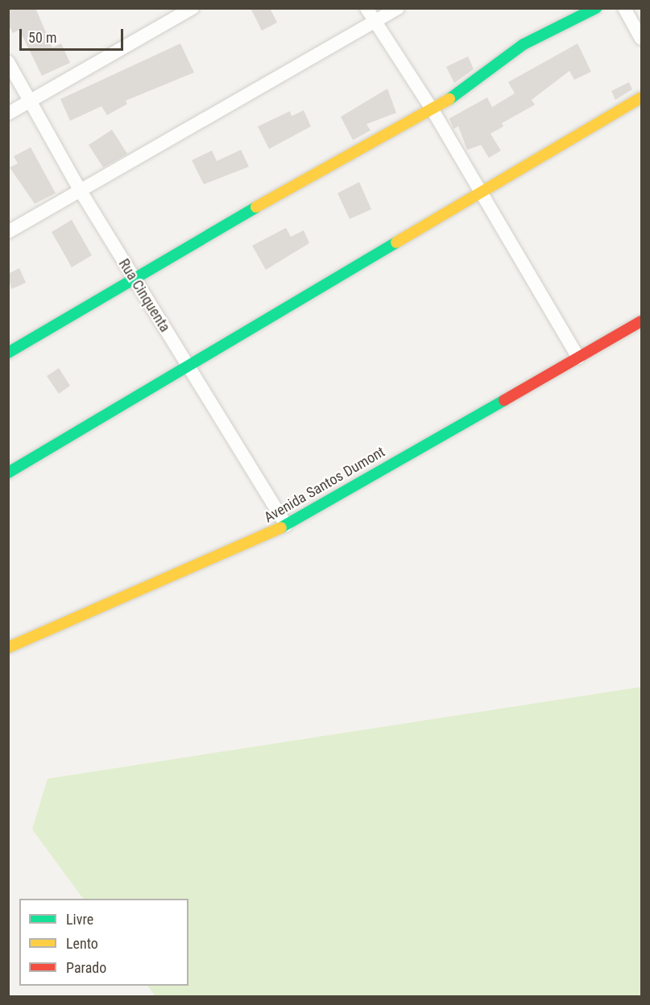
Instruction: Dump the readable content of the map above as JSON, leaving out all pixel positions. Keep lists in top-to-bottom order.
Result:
{
  "streets": {
    "street": ["Rua Cinquenta", "Avenida Santos Dumont"]
  },
  "crossings": [
    ["Rua Cinquenta", "Avenida Santos Dumont"]
  ],
  "legend": ["Livre", "Lento", "Parado"],
  "scale_bar": "50 m"
}
